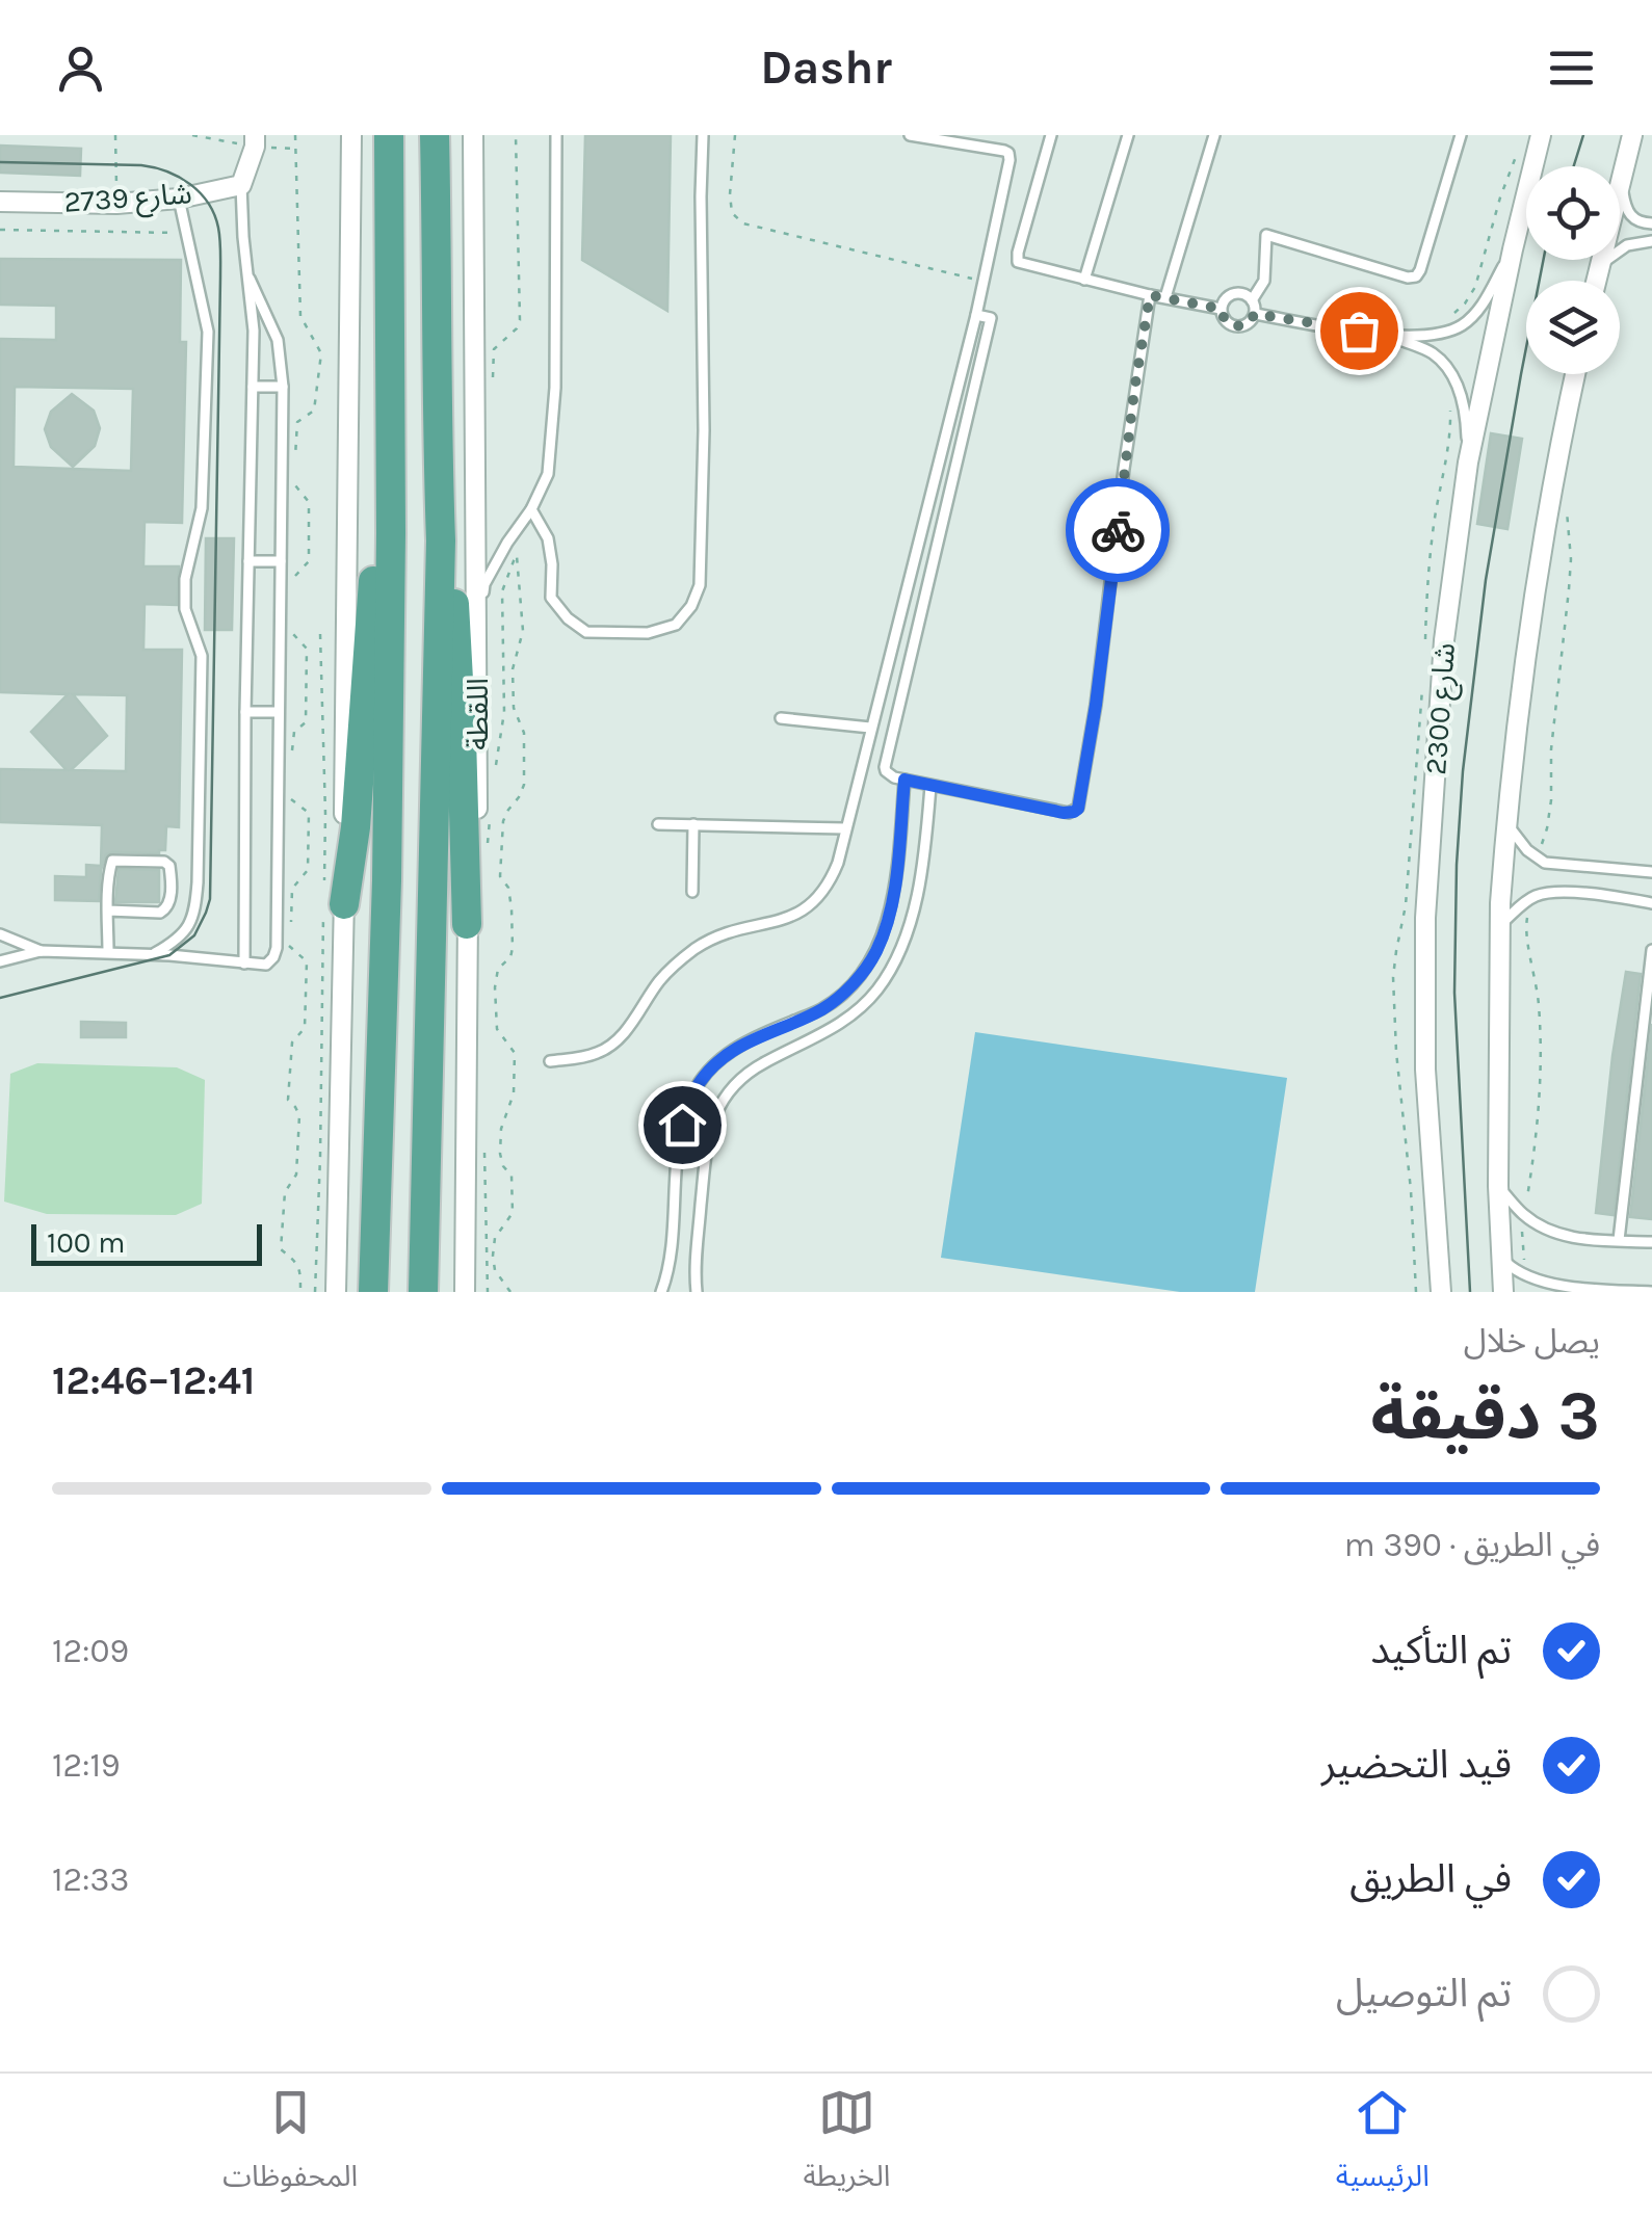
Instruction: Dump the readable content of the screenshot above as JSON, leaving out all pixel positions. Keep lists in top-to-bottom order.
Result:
{
  "streets": {
    "main road": ["اللقطة"],
    "street": ["شارع 2739", "شارع 2300"]
  },
  "scale_bar": "100 m",
  "page": {
    "header": "Dashr",
    "scale": "100 m",
    "heading": ["3 دقيقة", "يصل خلال", "12:41–12:46"],
    "bar": "في الطريق · 390 m",
    "list": [
      ["تم التأكيد", "12:09"],
      ["قيد التحضير", "12:19"],
      ["في الطريق", "12:33"],
      "تم التوصيل"
    ],
    "tabs": ["الرئيسية", "الخريطة", "المحفوظات"]
  }
}
